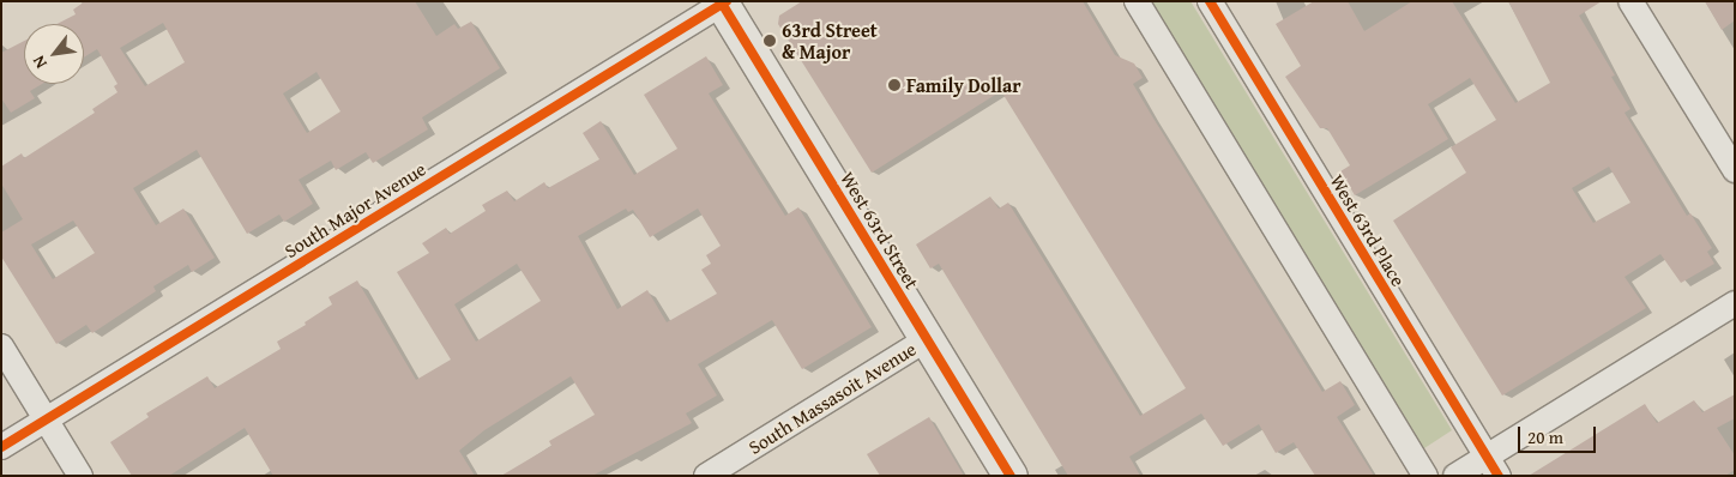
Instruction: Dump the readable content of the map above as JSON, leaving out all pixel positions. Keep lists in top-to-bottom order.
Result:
{
  "streets": {
    "main road": ["West 63rd Street"],
    "street": ["South Major Avenue", "West 63rd Place", "South Massasoit Avenue"]
  },
  "crossings": [
    ["South Major Avenue", "West 63rd Street"],
    ["West 63rd Street", "South Massasoit Avenue"]
  ],
  "places": ["63rd Street & Major", "Family Dollar"],
  "scale_bar": "20 m",
  "north": "bottom left"
}
